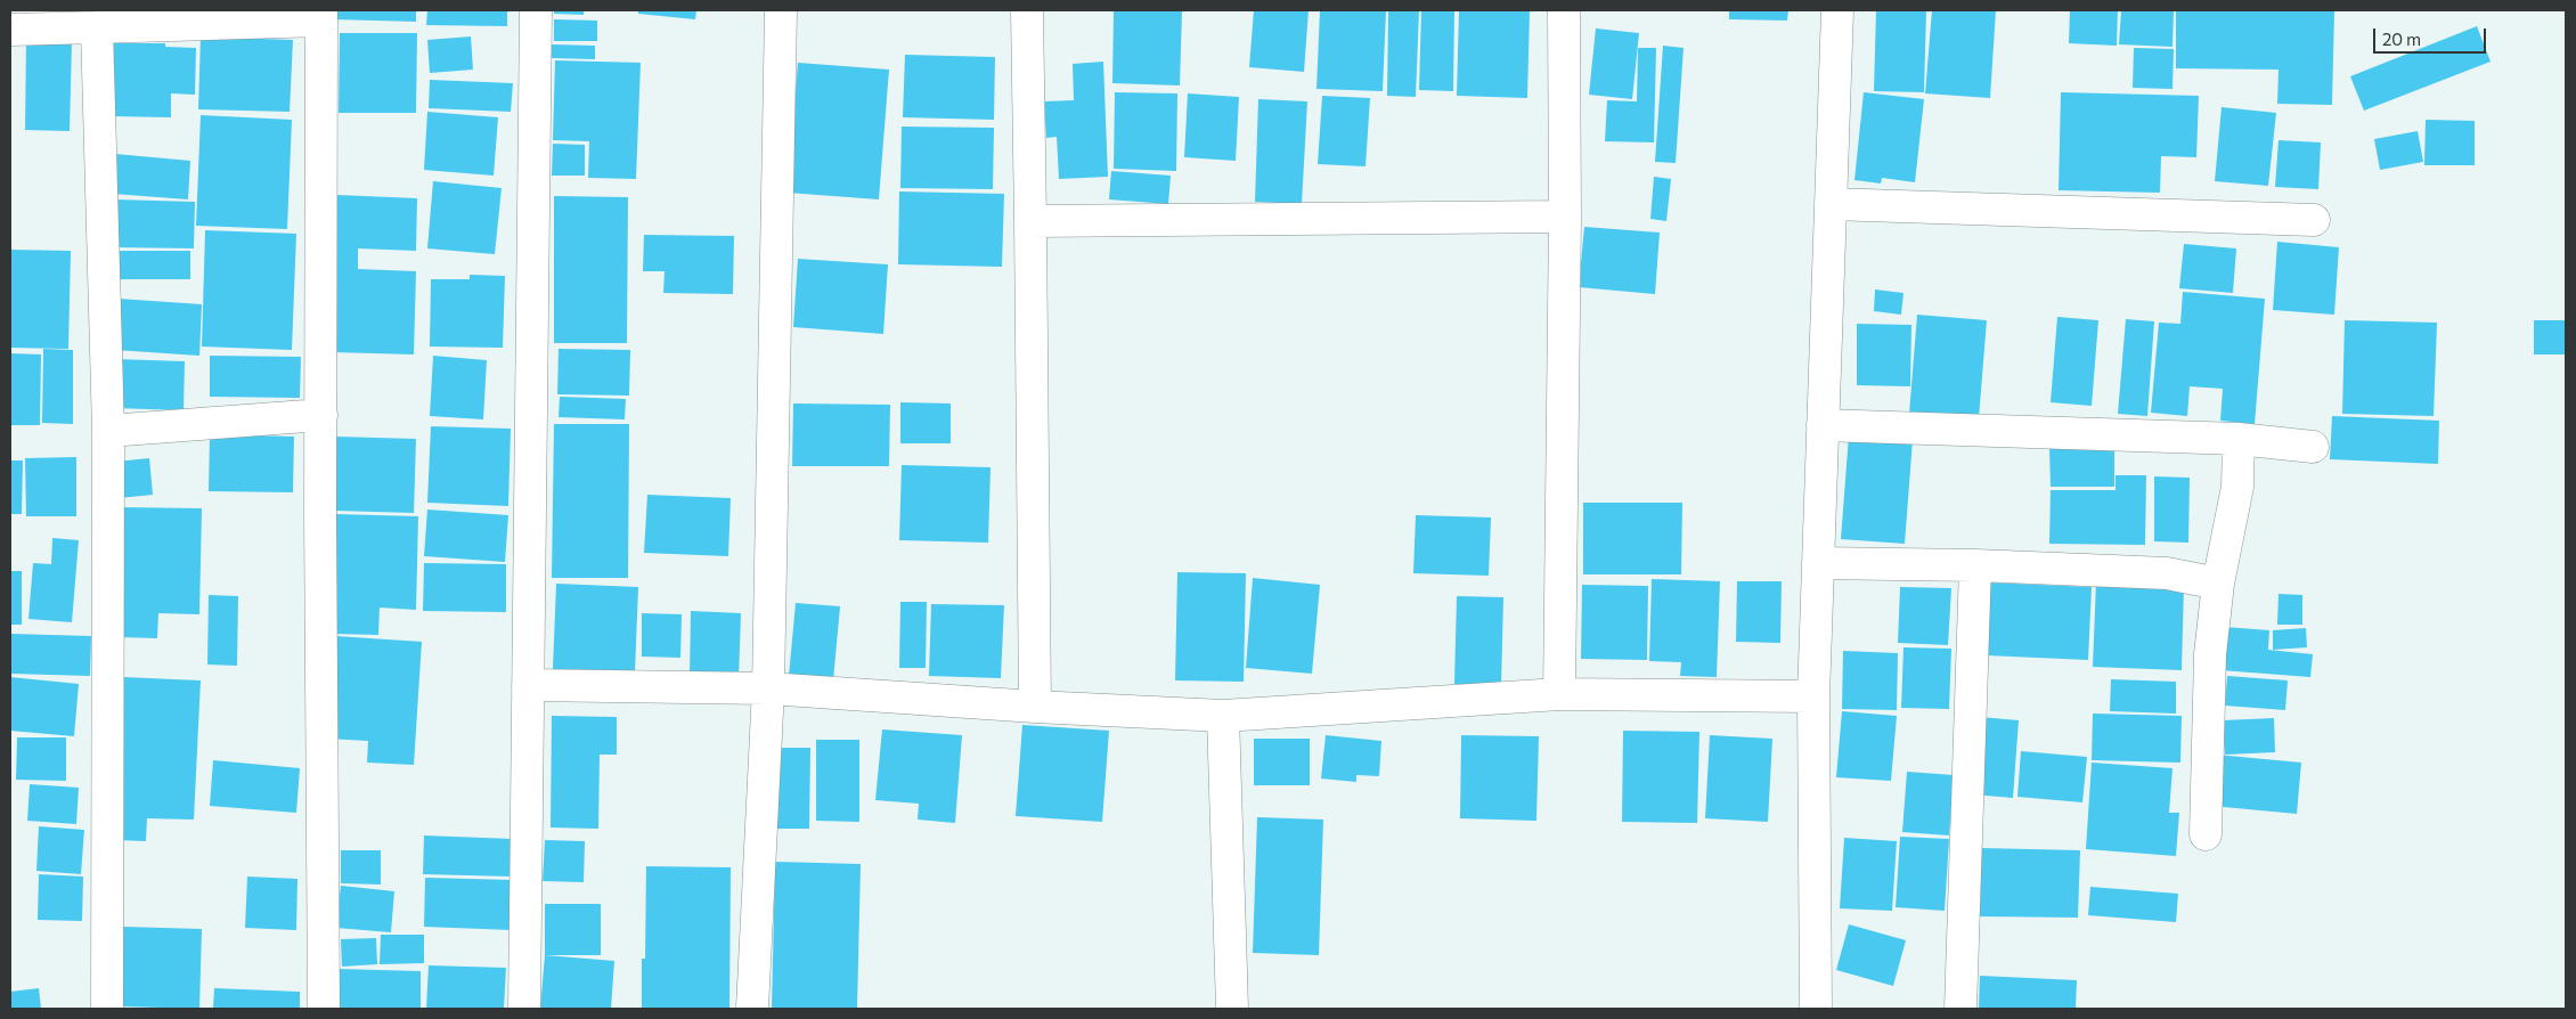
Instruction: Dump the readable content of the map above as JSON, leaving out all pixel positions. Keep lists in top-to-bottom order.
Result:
{
  "scale_bar": "20 m"
}
